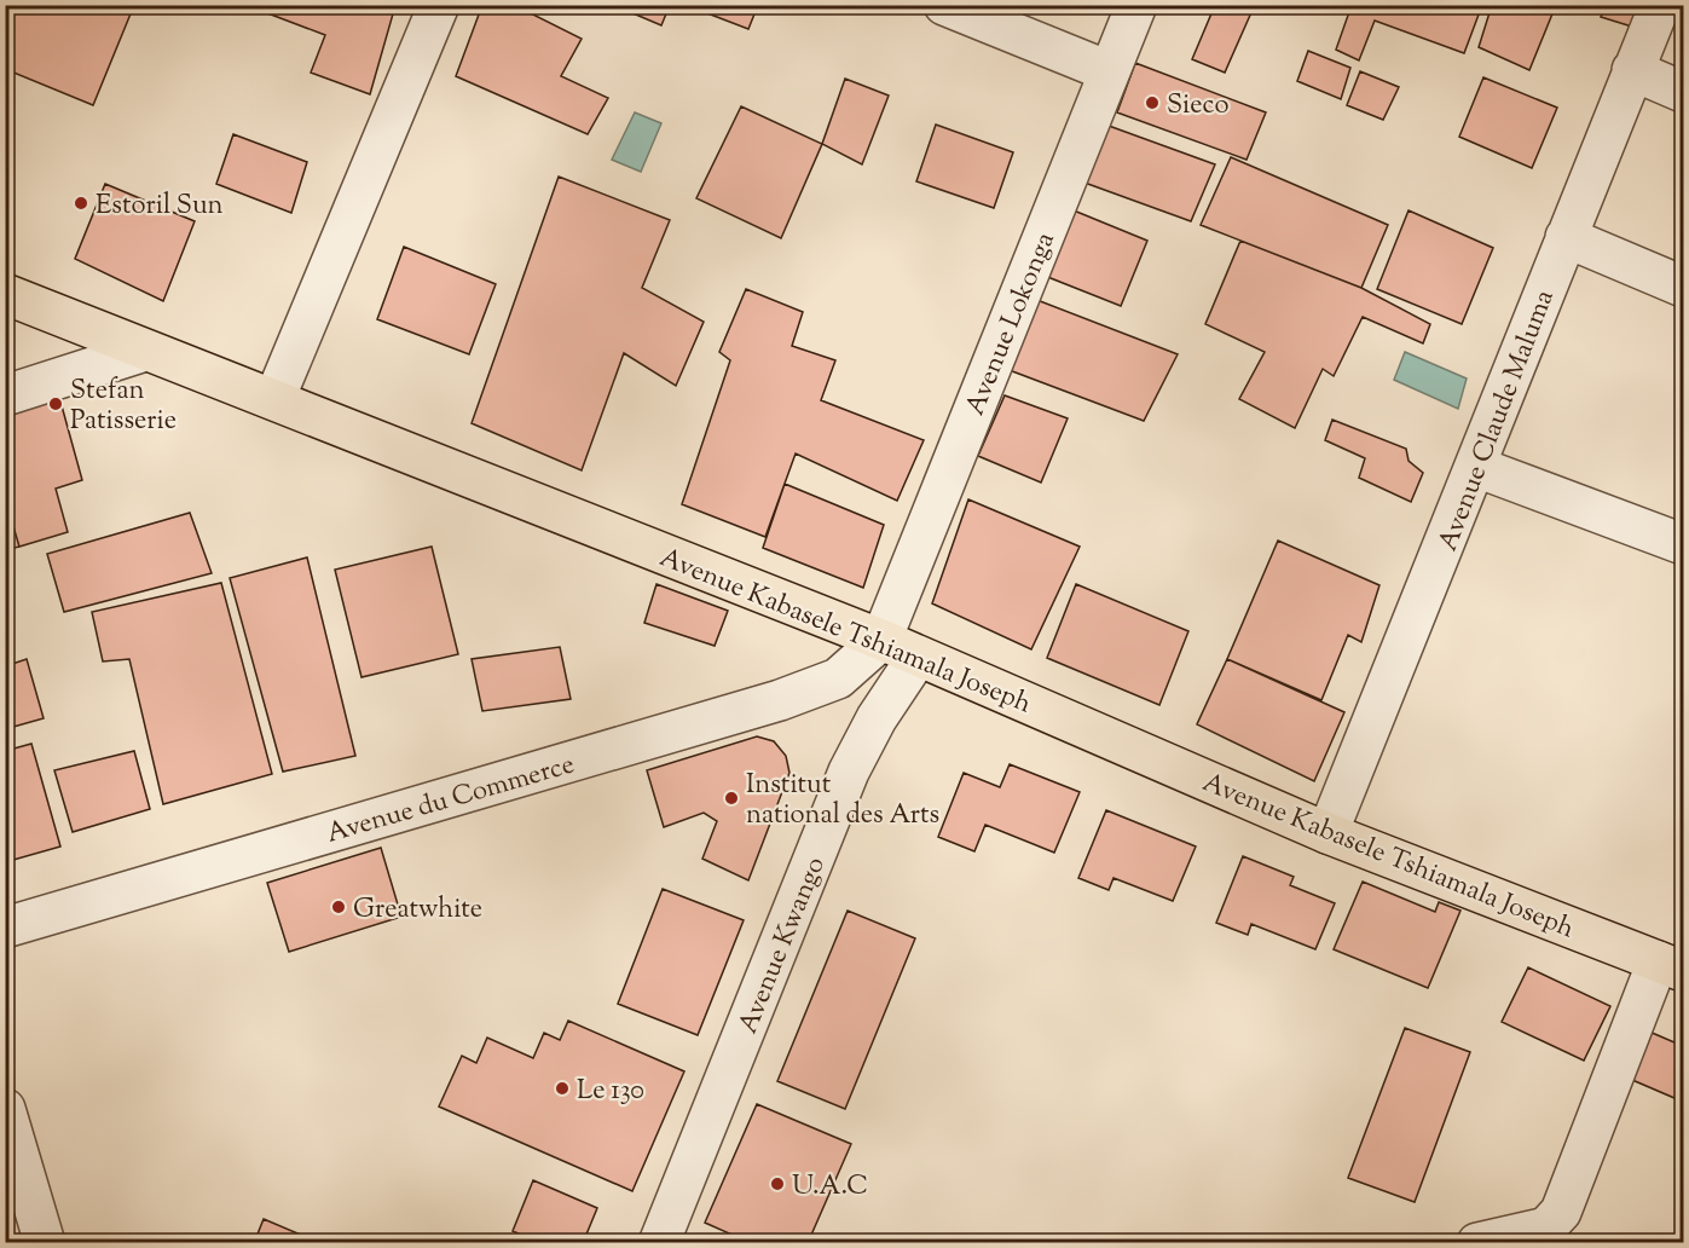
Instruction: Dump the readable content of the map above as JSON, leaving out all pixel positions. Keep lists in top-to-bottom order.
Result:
{
  "streets": {
    "main road": ["Avenue Kabasele Tshiamala Joseph"],
    "street": [
      "Avenue Lokonga",
      "Avenue Claude Maluma",
      "Avenue du Commerce",
      "Avenue Kwango"
    ]
  },
  "crossings": [
    ["Avenue Lokonga", "Avenue Kabasele Tshiamala Joseph"],
    ["Avenue Lokonga", "Avenue du Commerce"],
    ["Avenue Claude Maluma", "Avenue Kabasele Tshiamala Joseph"],
    ["Avenue Kabasele Tshiamala Joseph", "Avenue du Commerce"],
    ["Avenue Kabasele Tshiamala Joseph", "Avenue Kwango"]
  ],
  "places": [
    "Sieco",
    "Estoril Sun",
    "Stefan Patisserie",
    "Institut national des Arts",
    "Greatwhite",
    "Le 130",
    "U.A.C"
  ]
}
